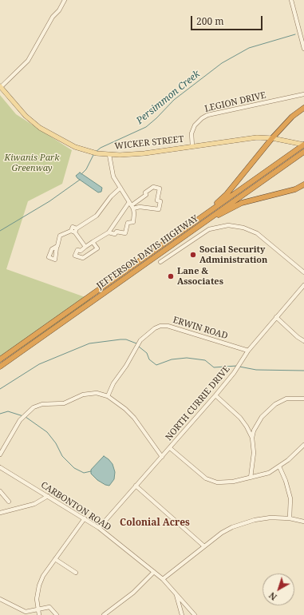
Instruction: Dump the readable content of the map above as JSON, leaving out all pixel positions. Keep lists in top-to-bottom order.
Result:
{
  "streets": {
    "highway": ["JEFFERSON DAVIS HIGHWAY"],
    "main road": ["WICKER STREET"],
    "street": [
      "LEGION DRIVE",
      "ERWIN ROAD",
      "NORTH CURRIE DRIVE",
      "CARBONTON ROAD"
    ]
  },
  "crossings": [
    ["LEGION DRIVE", "WICKER STREET"],
    ["WICKER STREET", "JEFFERSON DAVIS HIGHWAY"],
    ["ERWIN ROAD", "NORTH CURRIE DRIVE"],
    ["NORTH CURRIE DRIVE", "CARBONTON ROAD"]
  ],
  "districts": ["Colonial Acres"],
  "water": ["Persimmon Creek"],
  "parks": ["Kiwanis Park Greenway"],
  "places": ["Social Security Administration", "Lane & Associates"],
  "scale_bar": "200 m",
  "north": "bottom left"
}
